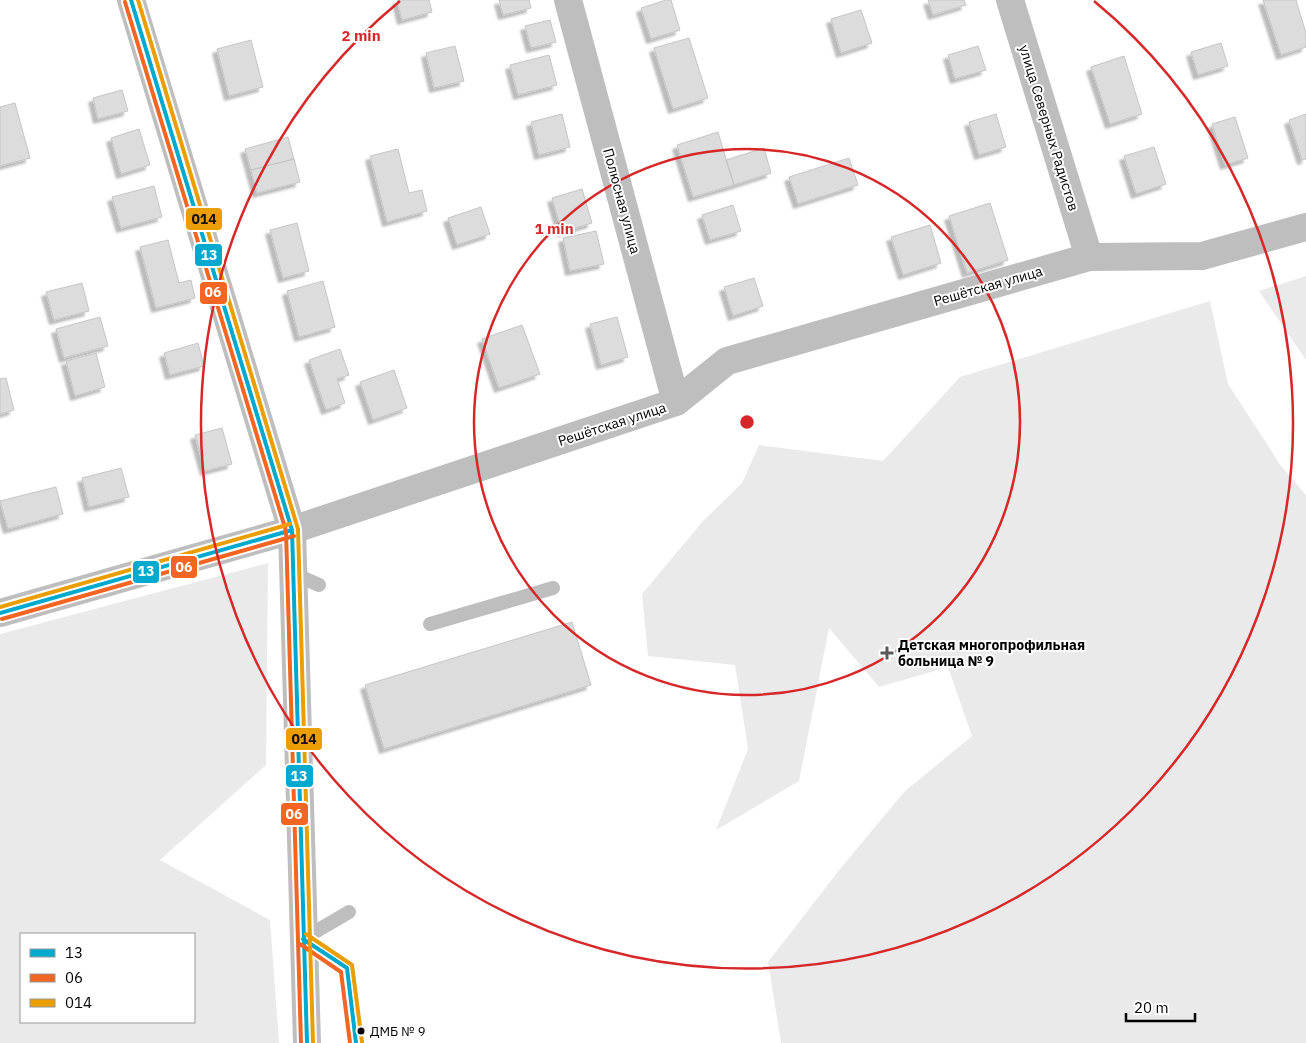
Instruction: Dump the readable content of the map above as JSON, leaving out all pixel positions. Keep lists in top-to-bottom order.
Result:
{
  "streets": {
    "street": ["улица Северных Радистов", "Полюсная улица", "Решётская улица"]
  },
  "crossings": [
    ["улица Северных Радистов", "Решётская улица"],
    ["Полюсная улица", "Решётская улица"]
  ],
  "places": {
    "health": ["Детская многопрофильная больница № 9"],
    "other": ["ДМБ № 9"]
  },
  "lines": ["transit line 13", "transit line 014", "transit line 06"],
  "legend": ["13", "06", "014"],
  "scale_bar": "20 m",
  "rings": ["2 min", "1 min"]
}
